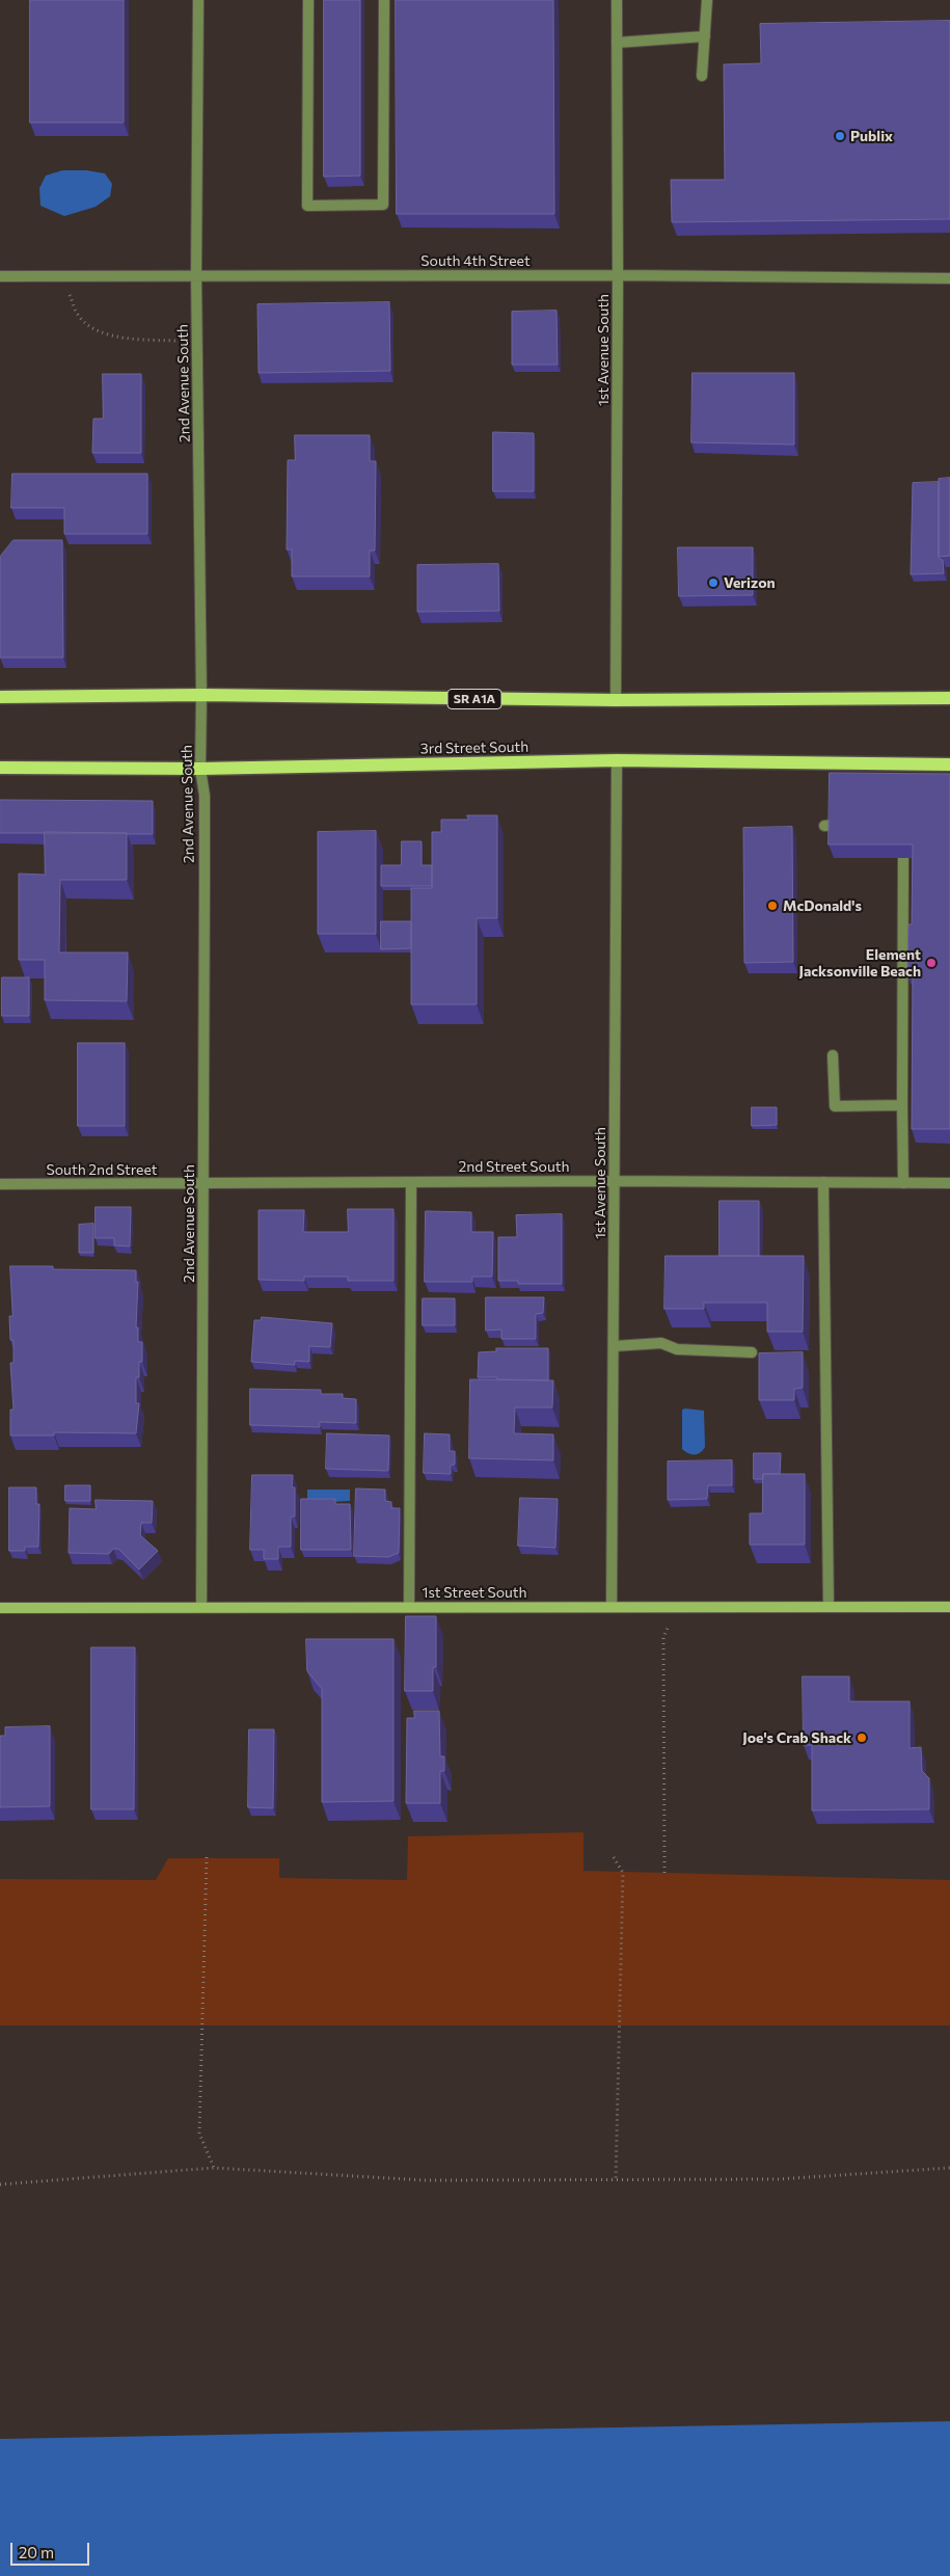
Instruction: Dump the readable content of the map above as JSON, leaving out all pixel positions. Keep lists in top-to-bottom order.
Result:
{
  "streets": {
    "main road": ["SR A1A", "3rd Street South"],
    "street": [
      "South 4th Street",
      "1st Avenue South",
      "2nd Avenue South",
      "2nd Street South",
      "South 2nd Street",
      "1st Street South"
    ]
  },
  "crossings": [
    ["South 4th Street", "1st Avenue South"],
    ["South 4th Street", "2nd Avenue South"],
    ["1st Avenue South", "SR A1A"],
    ["1st Avenue South", "3rd Street South"],
    ["1st Avenue South", "2nd Street South"],
    ["1st Avenue South", "1st Street South"],
    ["2nd Avenue South", "SR A1A"],
    ["2nd Avenue South", "3rd Street South"],
    ["2nd Avenue South", "2nd Street South"],
    ["2nd Avenue South", "South 2nd Street"],
    ["2nd Avenue South", "1st Street South"],
    ["2nd Street South", "South 2nd Street"]
  ],
  "places": [
    "Publix",
    "Verizon",
    "McDonald's",
    "Element Jacksonville Beach",
    "Joe's Crab Shack"
  ],
  "scale_bar": "20 m"
}
